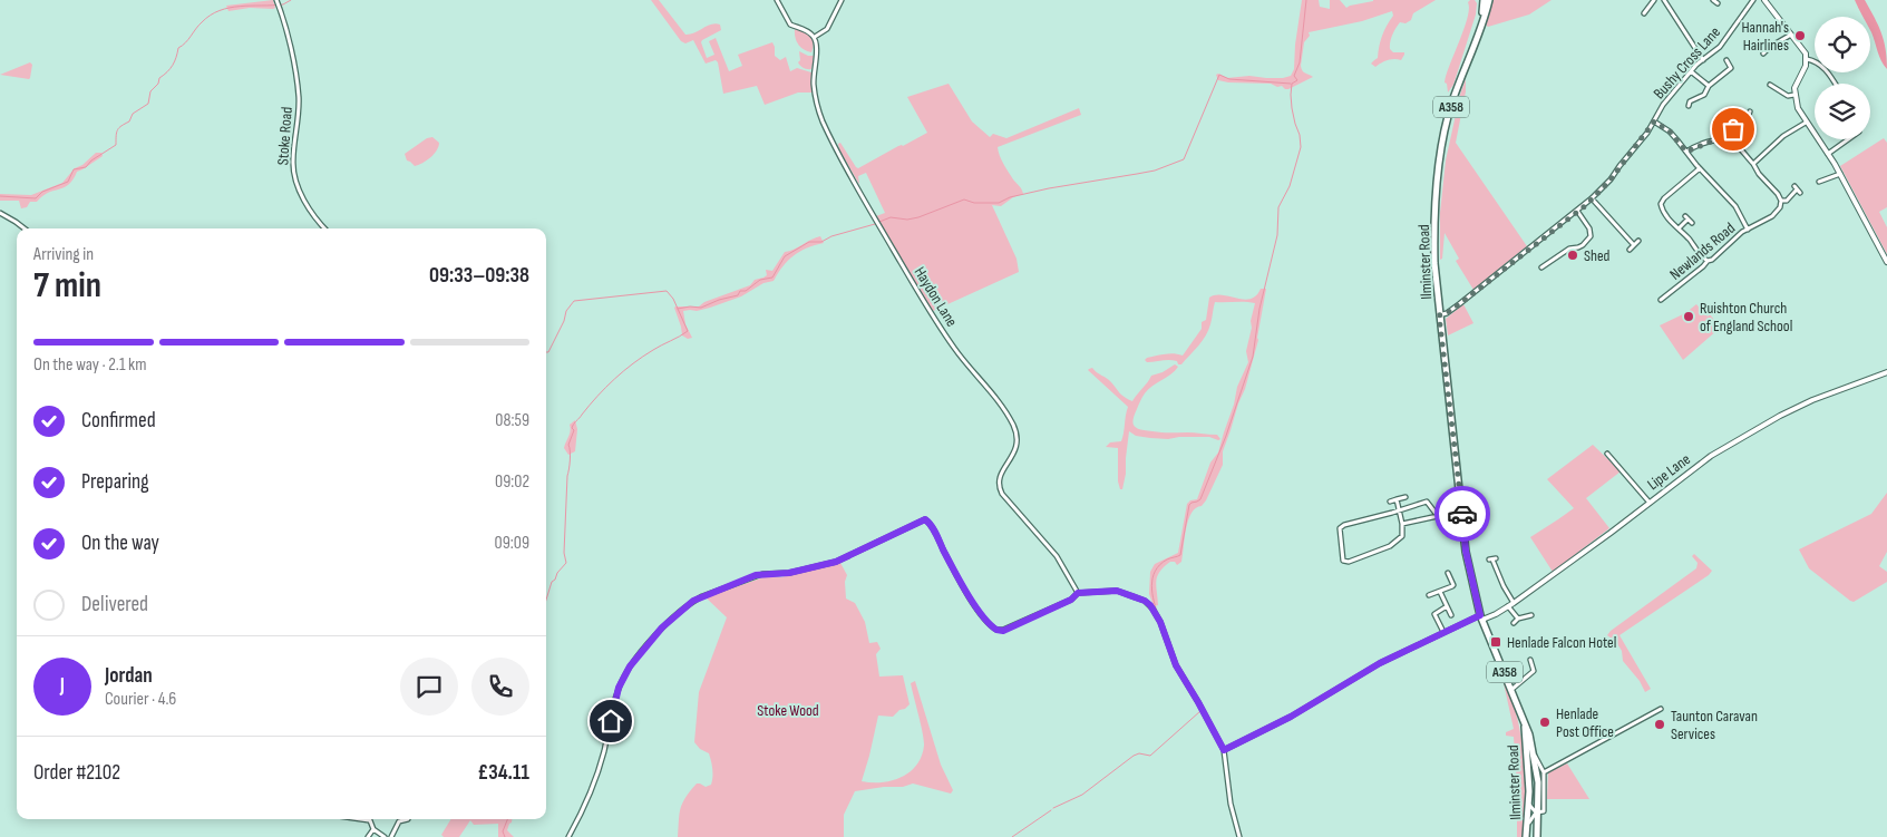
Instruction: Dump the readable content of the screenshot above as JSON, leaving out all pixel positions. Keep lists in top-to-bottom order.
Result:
{
  "streets": {
    "highway": ["A358", "Ilminster Road"],
    "street": [
      "Bushy Cross Lane",
      "Stoke Road",
      "Newlands Road",
      "Haydon Lane",
      "Lipe Lane"
    ]
  },
  "crossings": [
    ["Bushy Cross Lane", "Newlands Road"],
    ["Bushy Cross Lane", "Ilminster Road"],
    ["Ilminster Road", "Lipe Lane"]
  ],
  "parks": ["Stoke Wood"],
  "places": {
    "other": [
      "Hannah's Hairlines",
      "Shed",
      "Ruishton Church of England School",
      "Henlade Post Office",
      "Taunton Caravan Services"
    ],
    "transit": ["Henlade Falcon Hotel"]
  },
  "page": {
    "heading": ["7 min", "Arriving in", "09:33–09:38"],
    "panel": [
      "Jordan",
      "Courier · 4.6",
      "Order #2102",
      "£34.11"
    ],
    "bar": "On the way · 2.1 km",
    "list": [
      ["Confirmed", "08:59"],
      ["Preparing", "09:02"],
      ["On the way", "09:09"],
      "Delivered"
    ],
    "round": "J"
  }
}
